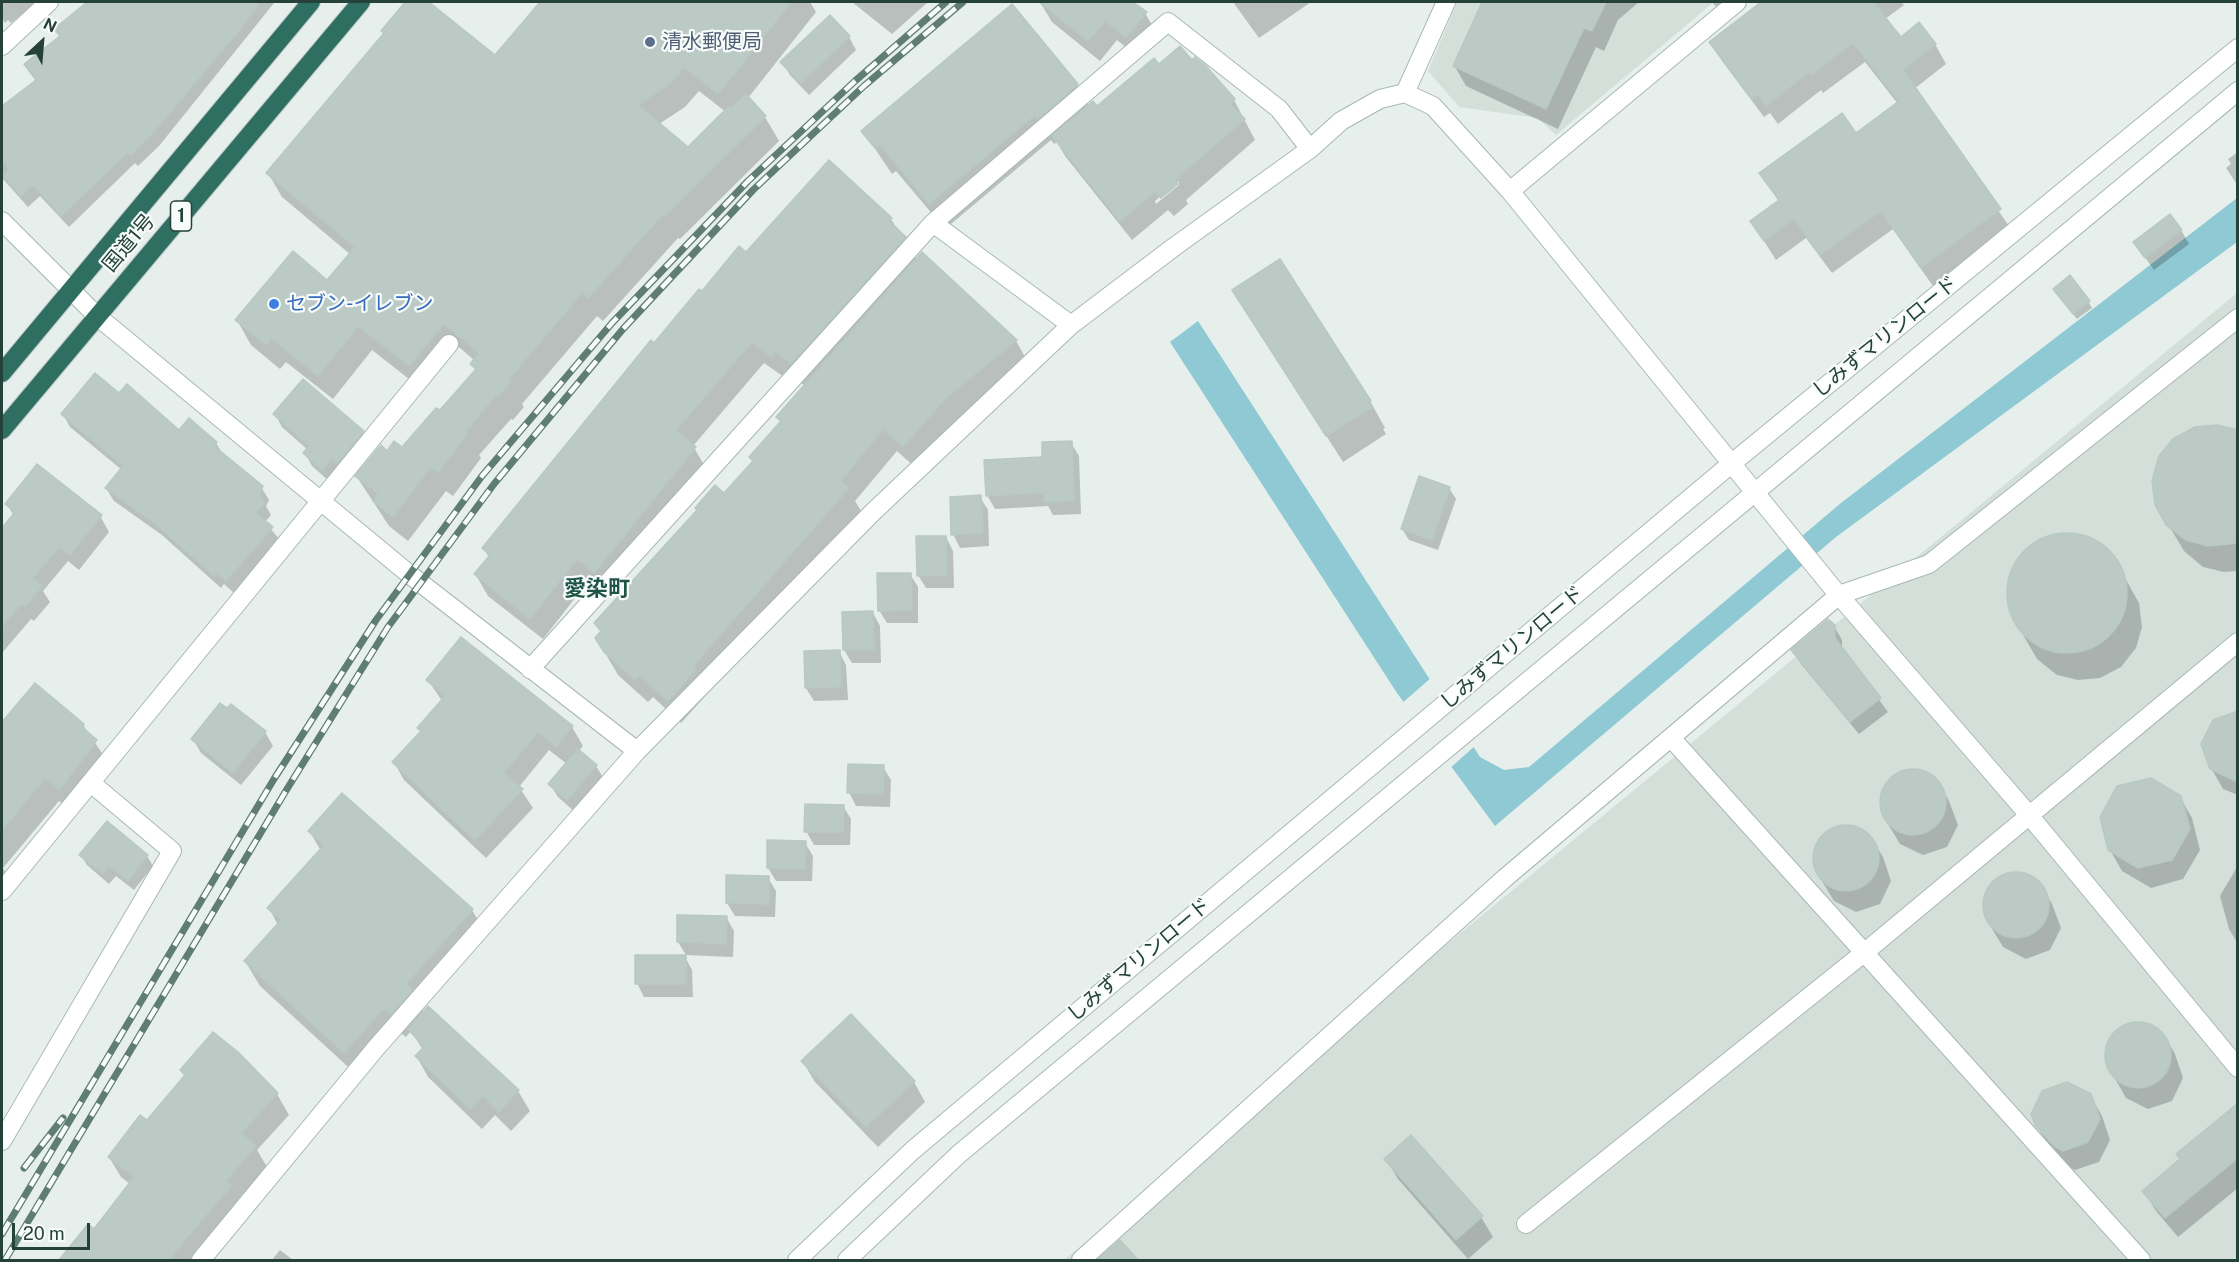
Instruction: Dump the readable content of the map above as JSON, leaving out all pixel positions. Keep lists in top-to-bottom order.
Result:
{
  "streets": {
    "highway": ["1", "国道1号"],
    "street": ["しみずマリンロード"]
  },
  "districts": ["愛染町"],
  "places": ["清水郵便局", "セブン-イレブン"],
  "scale_bar": "20 m",
  "north": "top right"
}
